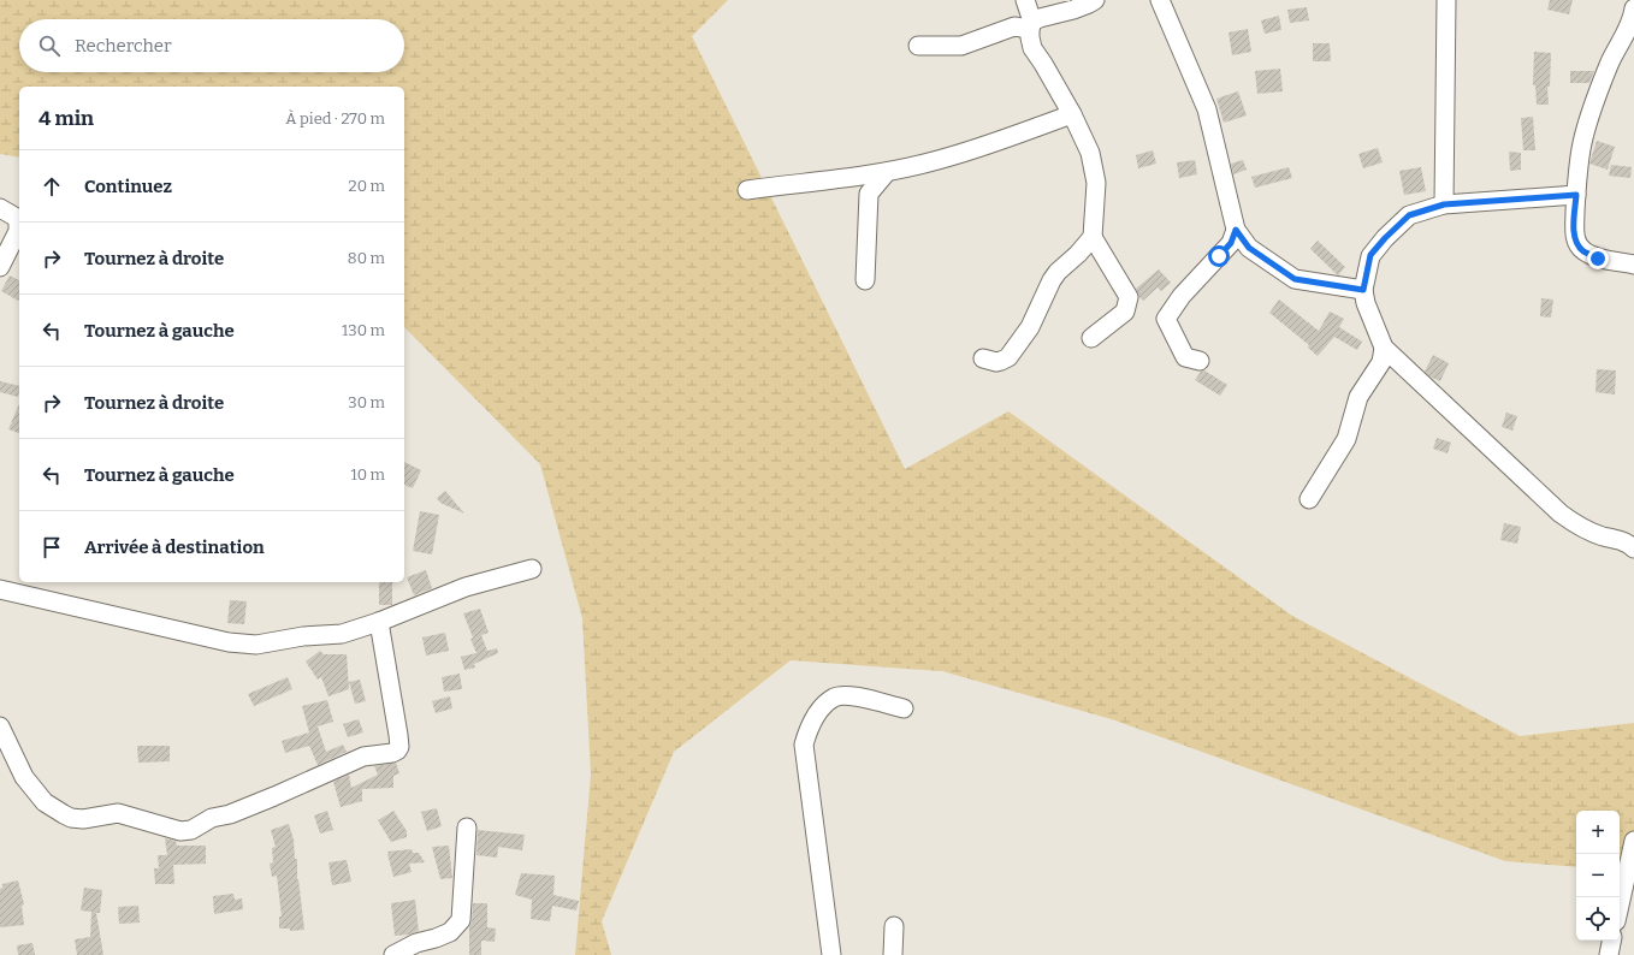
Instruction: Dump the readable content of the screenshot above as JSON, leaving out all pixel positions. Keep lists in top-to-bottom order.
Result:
{
  "page": {
    "search": "Rechercher",
    "heading": ["4 min", "À pied · 270 m"],
    "list": [
      ["Continuez", "20 m"],
      ["Tournez à droite", "80 m"],
      ["Tournez à gauche", "130 m"],
      ["Tournez à droite", "30 m"],
      ["Tournez à gauche", "10 m"],
      "Arrivée à destination"
    ],
    "map_buttons": ["+", "−"]
  }
}
